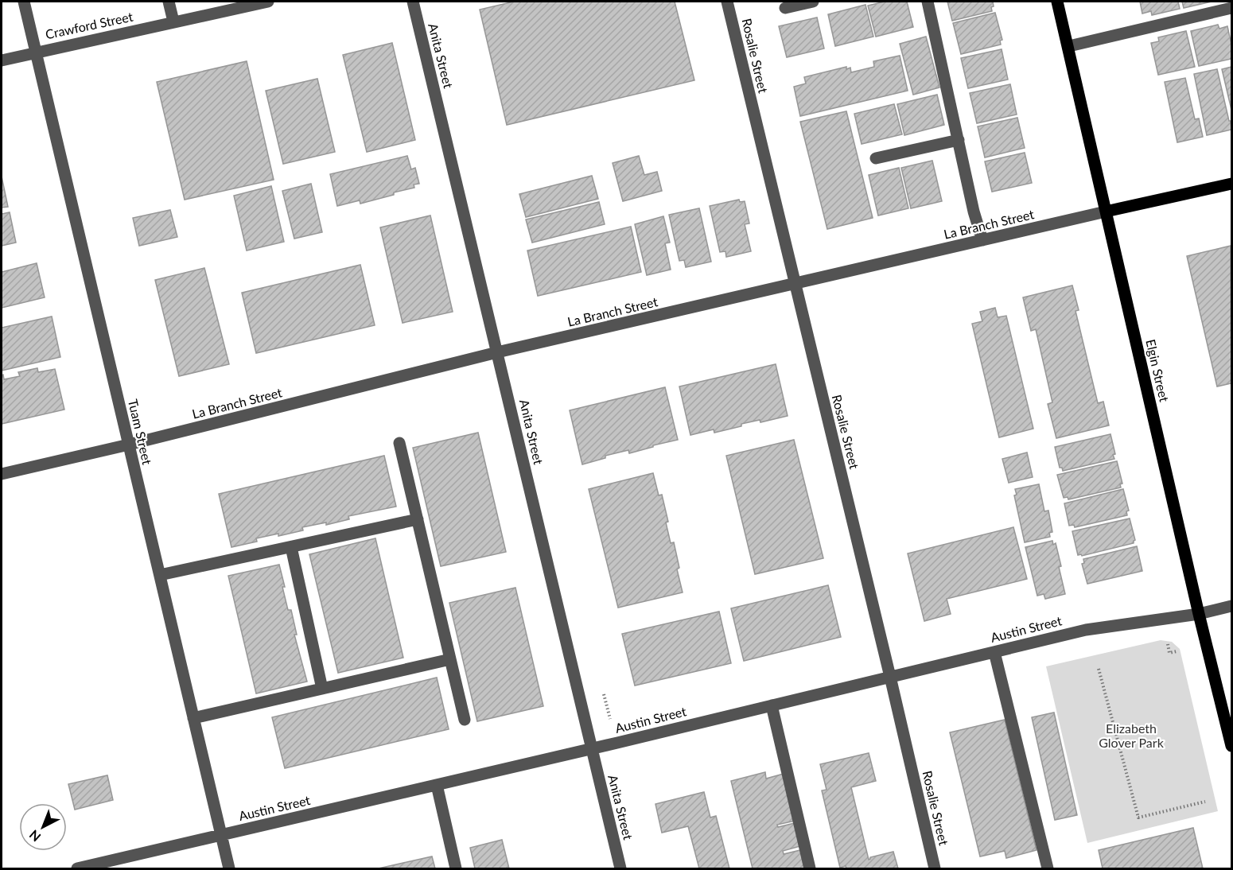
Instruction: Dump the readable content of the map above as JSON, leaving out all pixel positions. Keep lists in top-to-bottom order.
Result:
{
  "streets": {
    "main road": ["La Branch Street", "Elgin Street"],
    "street": [
      "Crawford Street",
      "Anita Street",
      "Rosalie Street",
      "Tuam Street",
      "Austin Street"
    ]
  },
  "crossings": [
    ["Crawford Street", "Tuam Street"],
    ["Anita Street", "La Branch Street"],
    ["Anita Street", "Austin Street"],
    ["Rosalie Street", "La Branch Street"],
    ["Rosalie Street", "Austin Street"],
    ["La Branch Street", "Elgin Street"],
    ["La Branch Street", "Tuam Street"],
    ["Elgin Street", "Austin Street"],
    ["Tuam Street", "Austin Street"]
  ],
  "parks": ["Elizabeth Glover Park"],
  "north": "bottom left"
}
